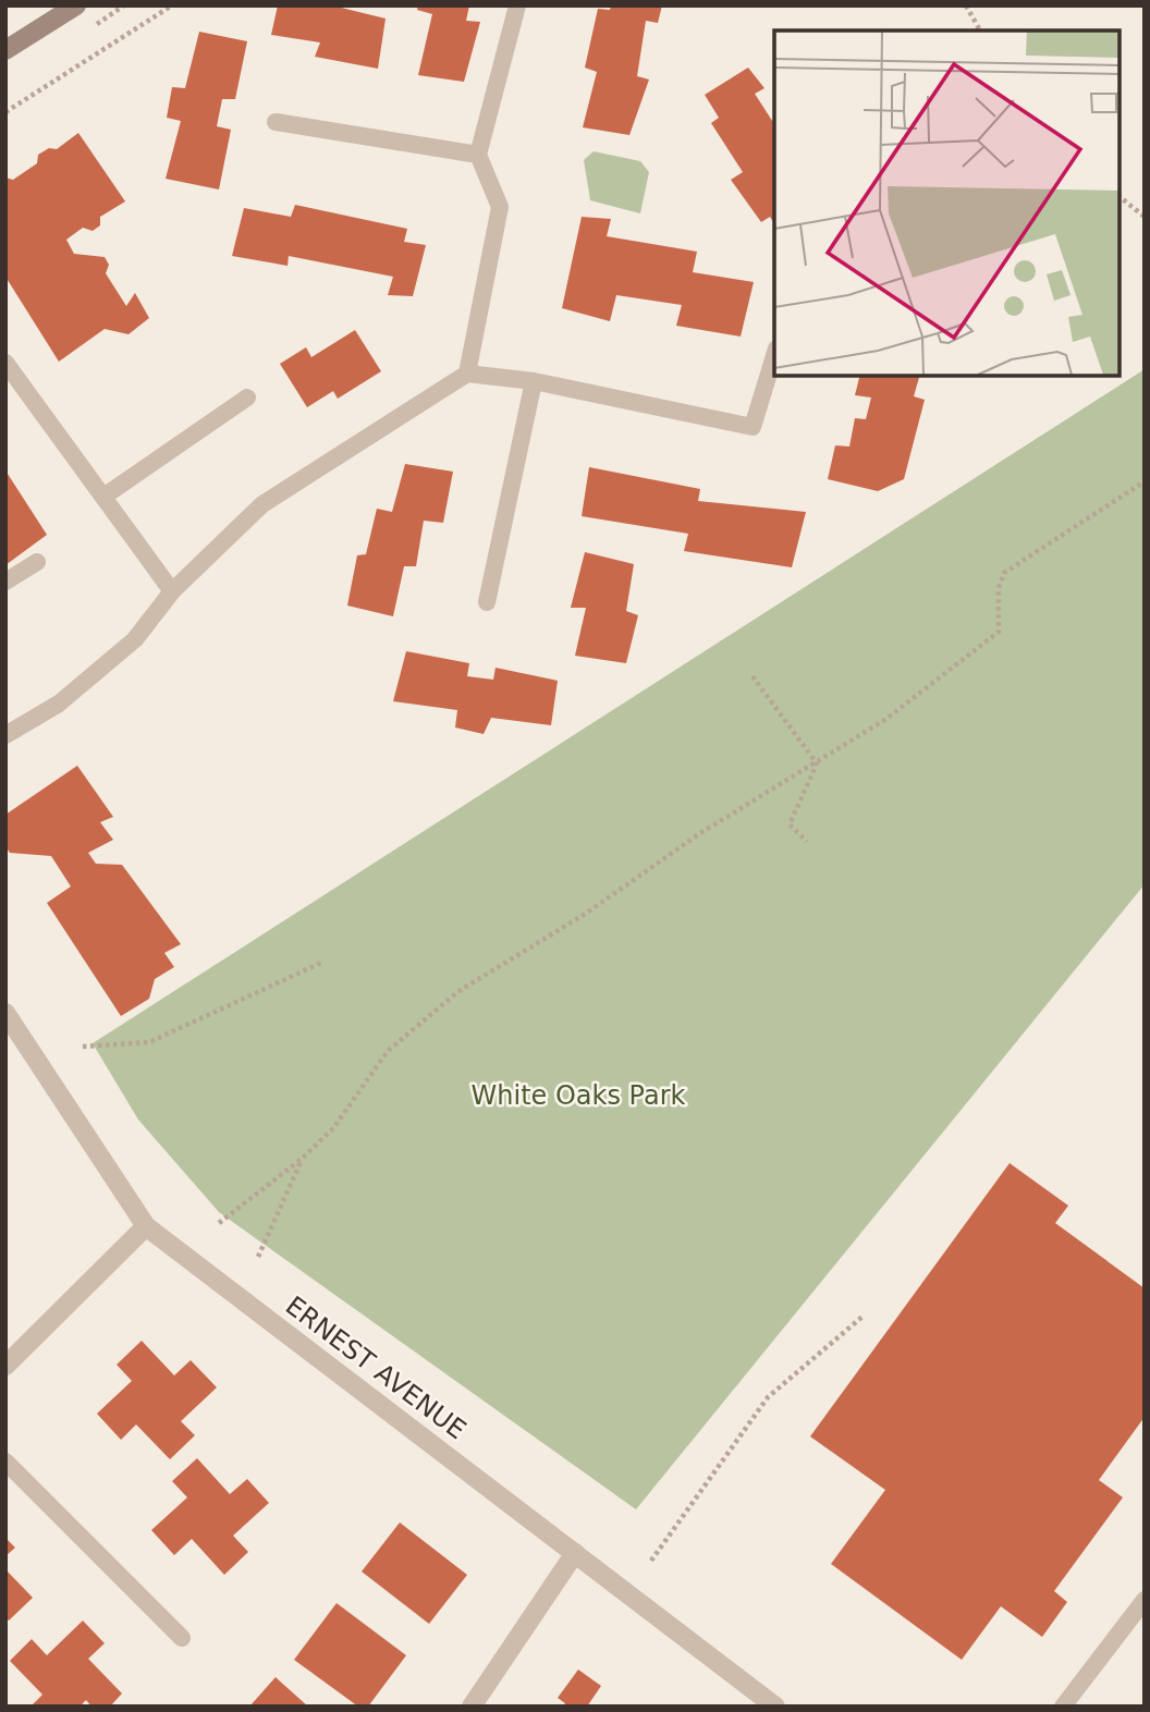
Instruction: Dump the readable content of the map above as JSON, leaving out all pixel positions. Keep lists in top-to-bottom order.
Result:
{
  "streets": {
    "street": ["ERNEST AVENUE"]
  },
  "parks": ["White Oaks Park"]
}
